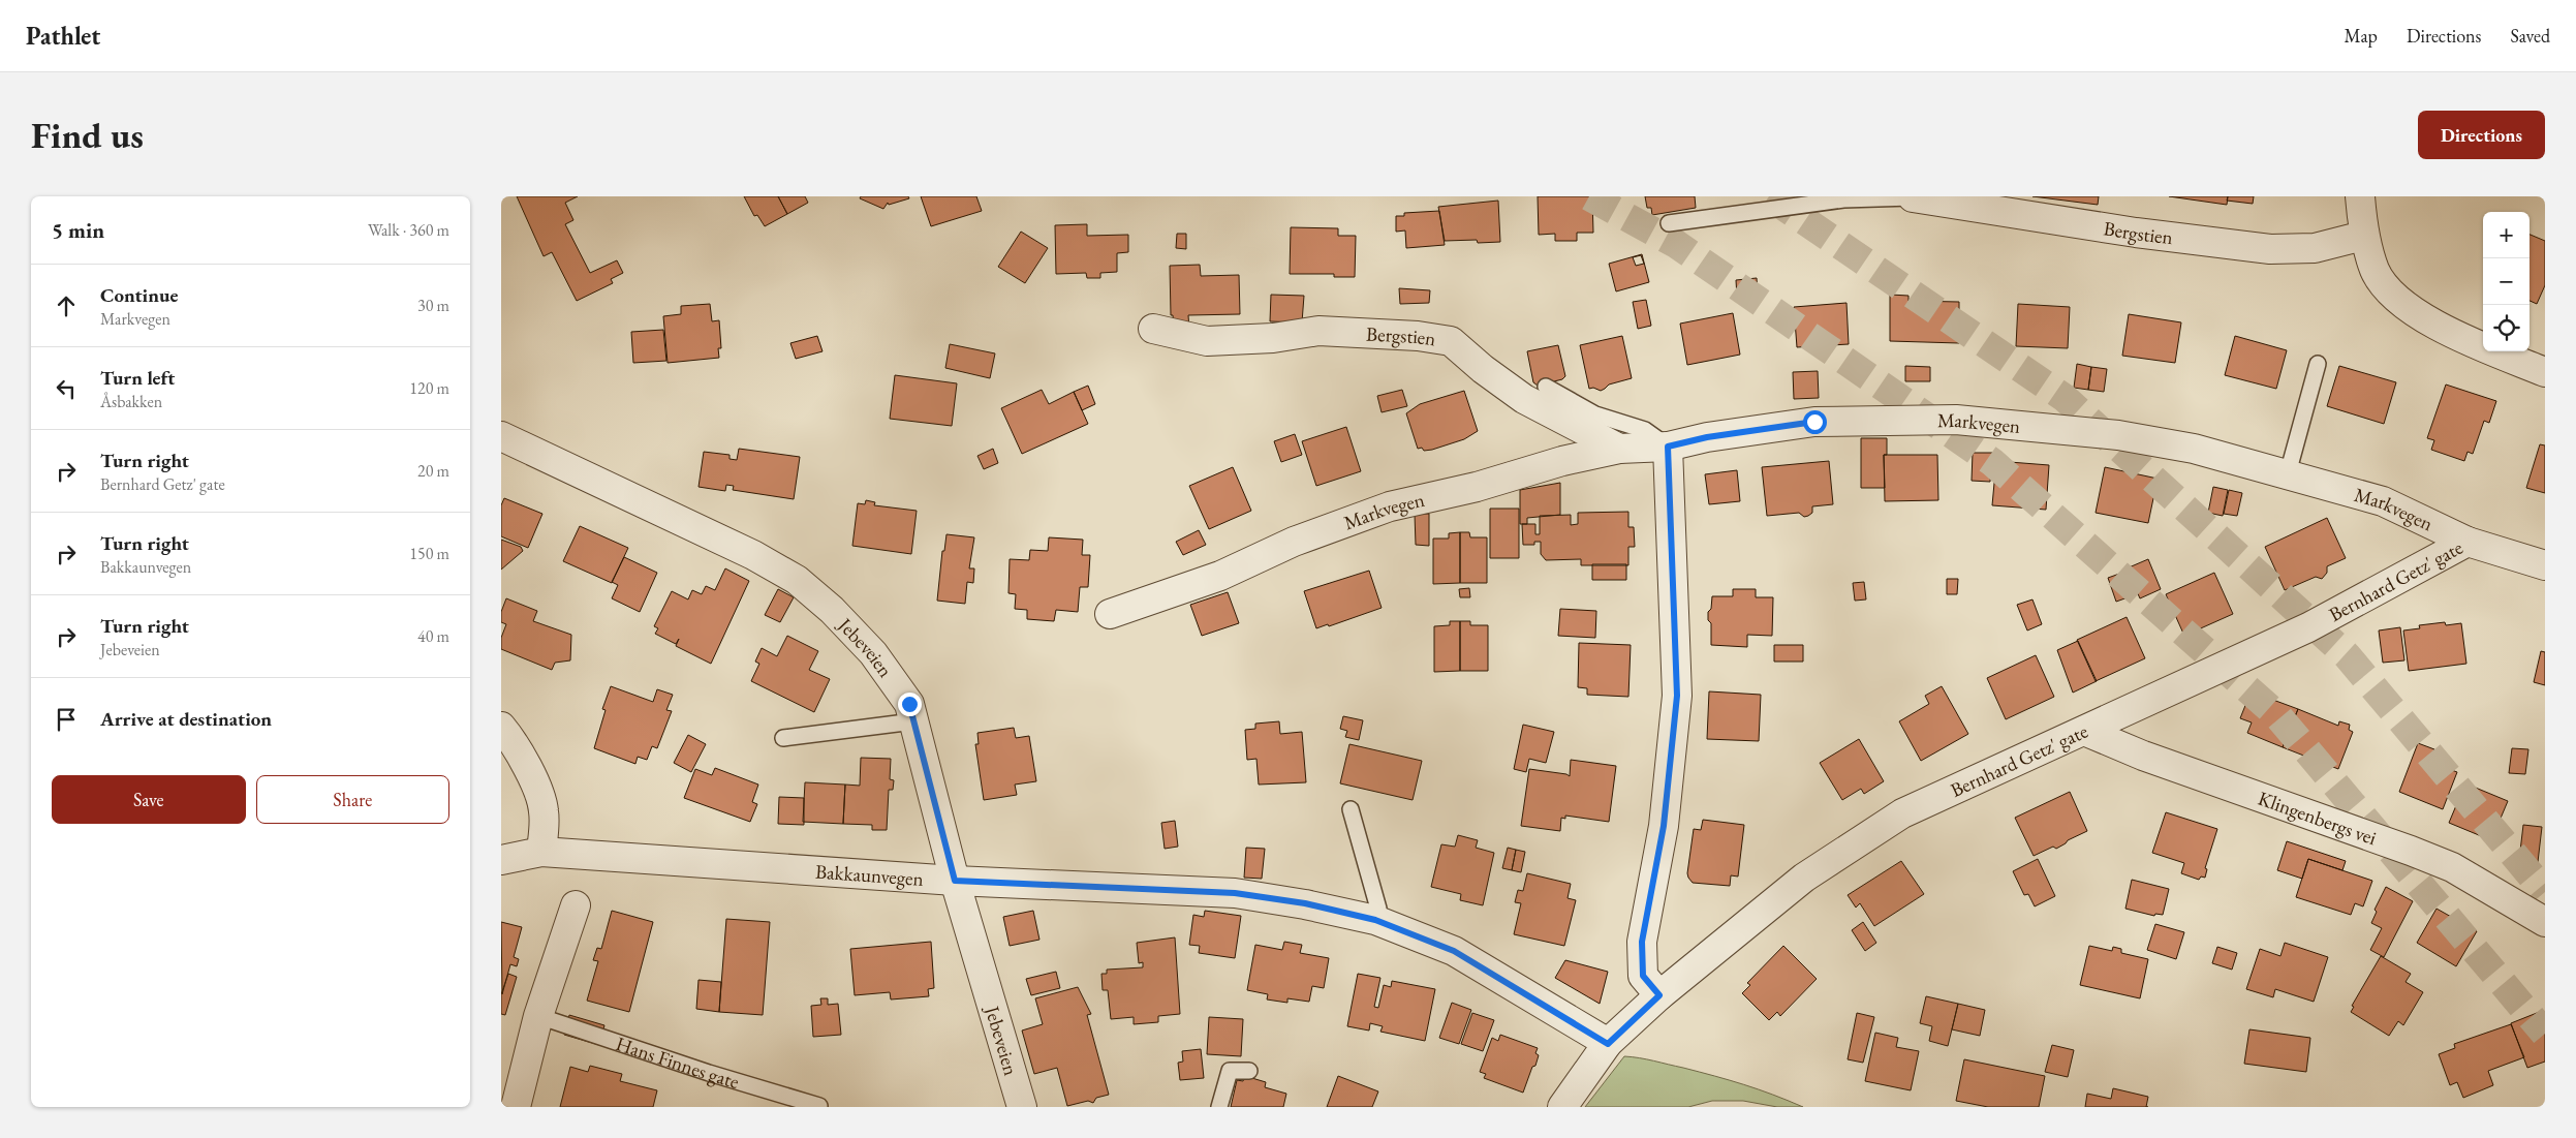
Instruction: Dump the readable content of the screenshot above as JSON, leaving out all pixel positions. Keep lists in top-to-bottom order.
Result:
{
  "streets": {
    "street": [
      "Bergstien",
      "Markvegen",
      "Bernhard Getz' gate",
      "Jebeveien",
      "Klingenbergs vei",
      "Bakkaunvegen"
    ],
    "lane": ["Hans Finnes gate"]
  },
  "crossings": [
    ["Bergstien", "Markvegen"],
    ["Markvegen", "Bernhard Getz' gate"],
    ["Bernhard Getz' gate", "Klingenbergs vei"],
    ["Bernhard Getz' gate", "Bakkaunvegen"],
    ["Jebeveien", "Bakkaunvegen"]
  ],
  "page": {
    "header": "Pathlet",
    "nav": ["Map", "Directions", "Saved"],
    "buttons": [
      "Directions",
      ["Save", "Share"]
    ],
    "title": "Find us",
    "heading": ["5 min", "Walk · 360 m"],
    "map_buttons": ["+", "−"],
    "list": [
      ["Continue", "Markvegen", "30 m"],
      ["Turn left", "Åsbakken", "120 m"],
      ["Turn right", "Bernhard Getz' gate", "20 m"],
      ["Turn right", "Bakkaunvegen", "150 m"],
      ["Turn right", "Jebeveien", "40 m"],
      "Arrive at destination"
    ]
  }
}
